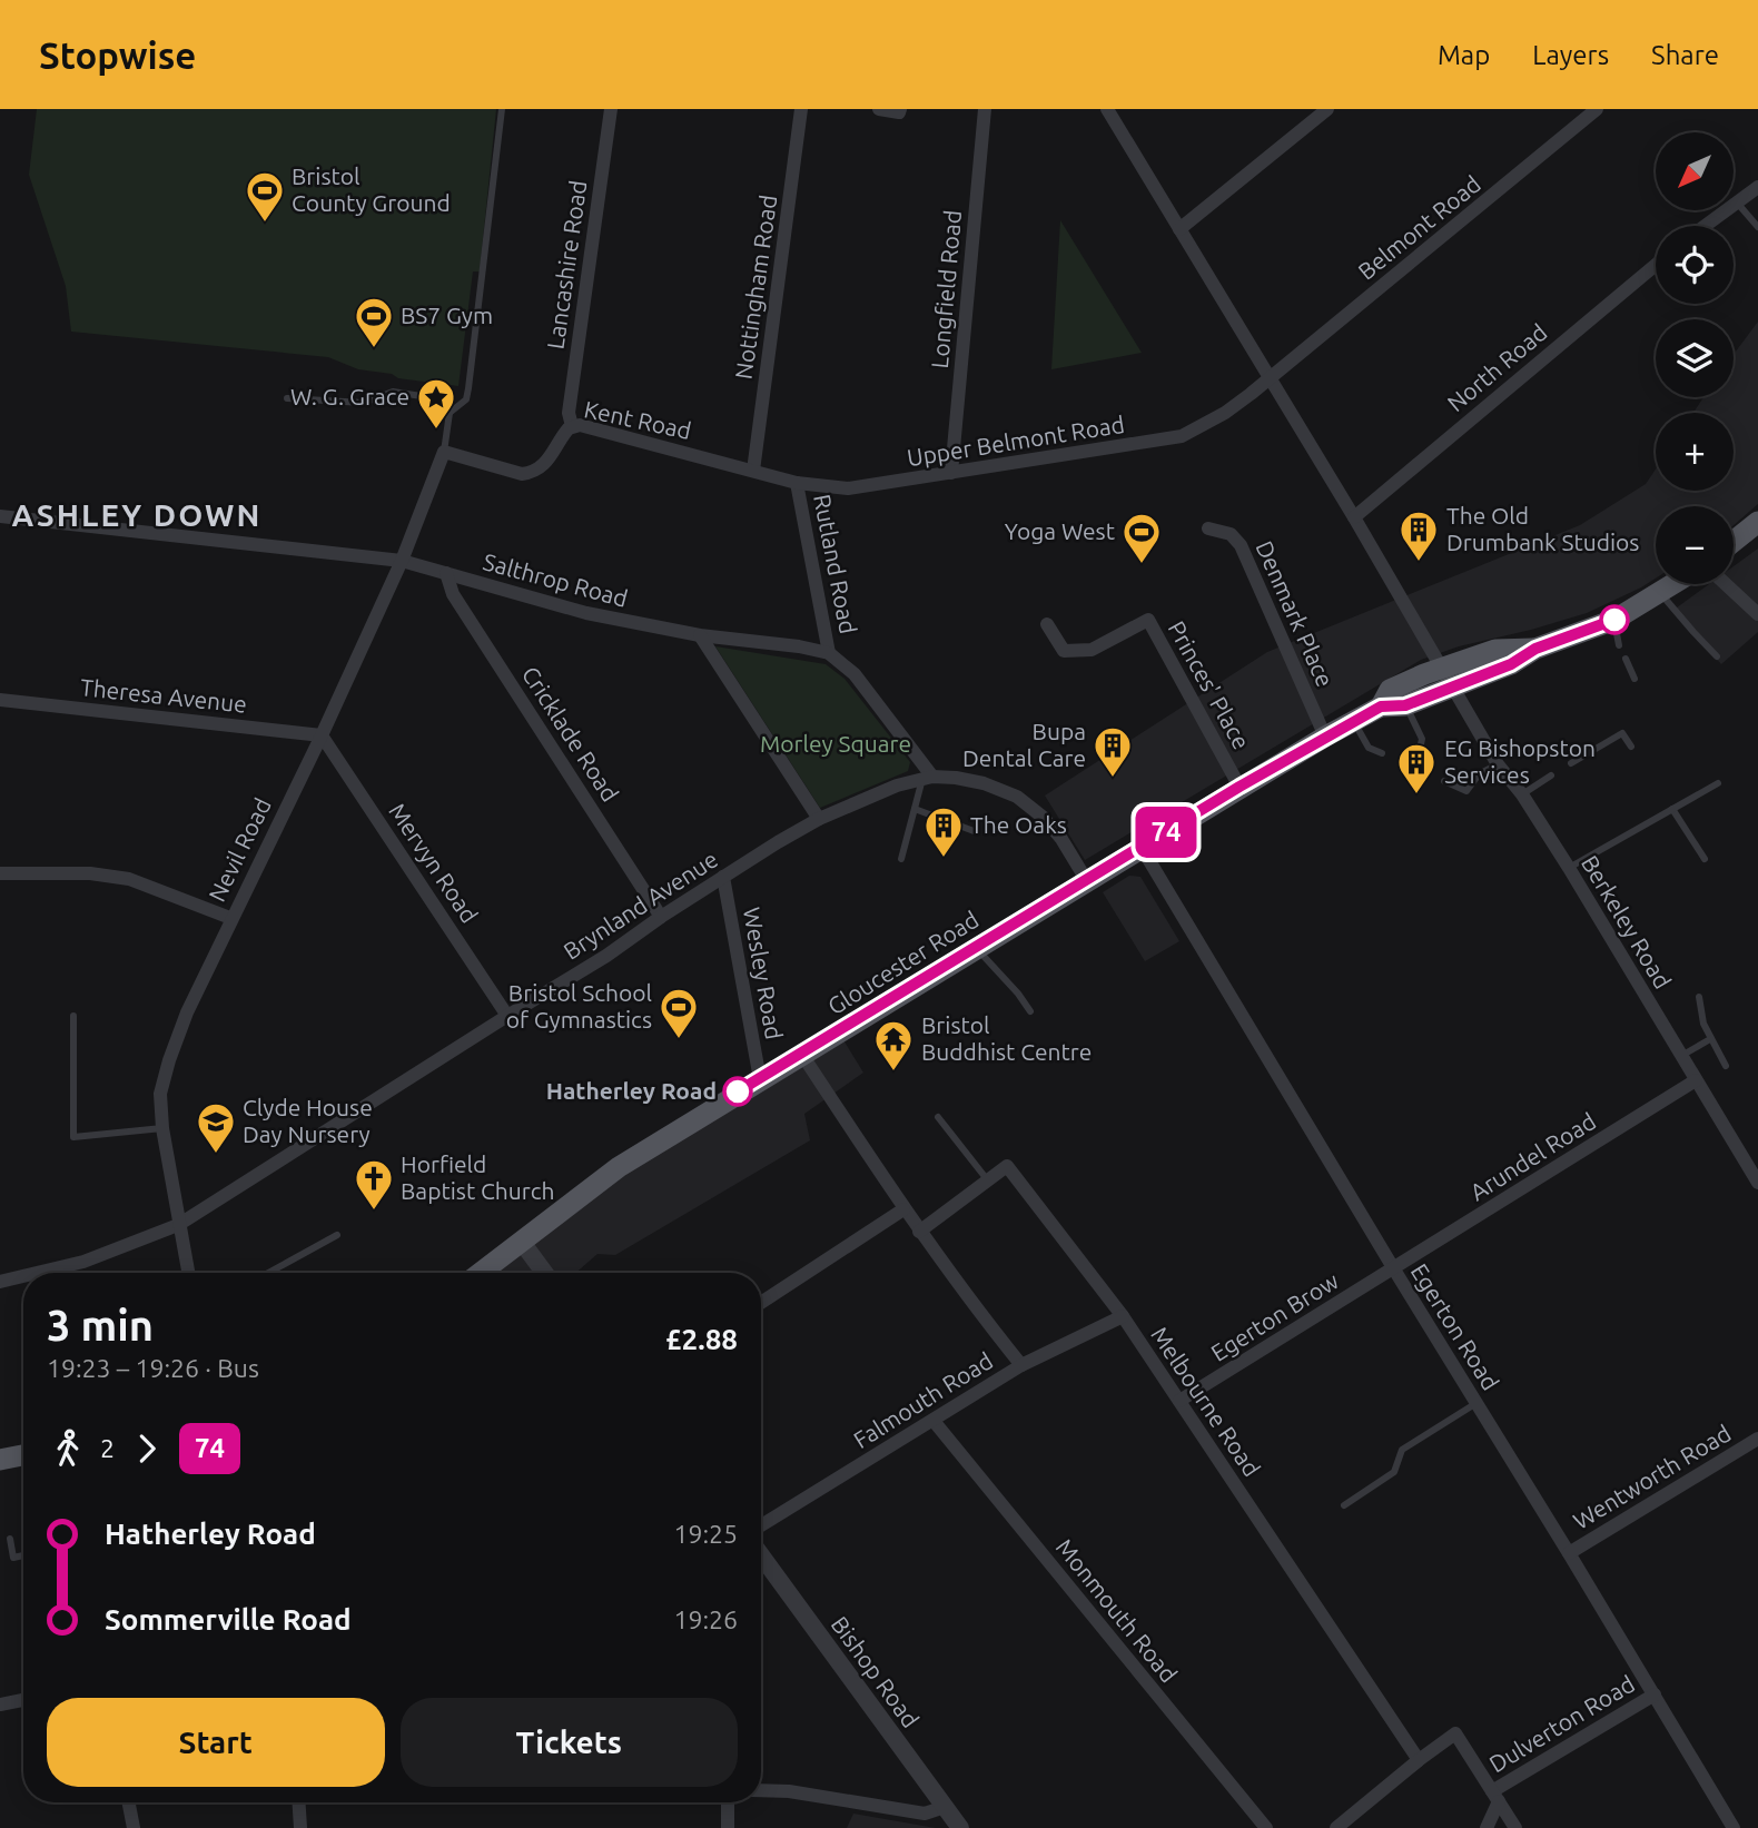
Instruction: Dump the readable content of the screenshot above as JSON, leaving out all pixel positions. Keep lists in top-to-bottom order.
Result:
{
  "streets": {
    "main road": ["Gloucester Road"],
    "street": [
      "Belmont Road",
      "Lancashire Road",
      "Nottingham Road",
      "Longfield Road",
      "North Road",
      "Kent Road",
      "Upper Belmont Road",
      "Rutland Road",
      "Salthrop Road",
      "Denmark Place",
      "Princes' Place",
      "Theresa Avenue",
      "Cricklade Road",
      "Nevil Road",
      "Mervyn Road",
      "Brynland Avenue",
      "Berkeley Road",
      "Wesley Road",
      "Arundel Road",
      "Egerton Brow",
      "Egerton Road",
      "Falmouth Road",
      "Melbourne Road",
      "Wentworth Road",
      "Monmouth Road",
      "Bishop Road",
      "Dulverton Road"
    ]
  },
  "crossings": [
    ["Belmont Road", "Upper Belmont Road"],
    ["Belmont Road", "Berkeley Road"],
    ["Lancashire Road", "Kent Road"],
    ["Nottingham Road", "Kent Road"],
    ["Nottingham Road", "Upper Belmont Road"],
    ["Longfield Road", "Upper Belmont Road"],
    ["North Road", "Berkeley Road"],
    ["Kent Road", "Upper Belmont Road"],
    ["Kent Road", "Nevil Road"],
    ["Upper Belmont Road", "Rutland Road"],
    ["Upper Belmont Road", "Berkeley Road"],
    ["Salthrop Road", "Cricklade Road"],
    ["Salthrop Road", "Nevil Road"],
    ["Denmark Place", "Gloucester Road"],
    ["Princes' Place", "Gloucester Road"],
    ["Theresa Avenue", "Nevil Road"],
    ["Theresa Avenue", "Mervyn Road"],
    ["Cricklade Road", "Brynland Avenue"],
    ["Nevil Road", "Mervyn Road"],
    ["Nevil Road", "Brynland Avenue"],
    ["Mervyn Road", "Brynland Avenue"],
    ["Brynland Avenue", "Gloucester Road"],
    ["Brynland Avenue", "Wesley Road"],
    ["Berkeley Road", "Gloucester Road"],
    ["Berkeley Road", "Arundel Road"],
    ["Gloucester Road", "Wesley Road"],
    ["Gloucester Road", "Egerton Road"],
    ["Arundel Road", "Egerton Brow"],
    ["Arundel Road", "Egerton Road"],
    ["Egerton Brow", "Egerton Road"],
    ["Egerton Brow", "Melbourne Road"],
    ["Egerton Road", "Wentworth Road"],
    ["Egerton Road", "Dulverton Road"],
    ["Falmouth Road", "Melbourne Road"],
    ["Falmouth Road", "Monmouth Road"]
  ],
  "districts": ["ASHLEY DOWN"],
  "parks": ["Morley Square"],
  "places": {
    "sports": [
      "Bristol County Ground",
      "BS7 Gym",
      "Yoga West",
      "Bristol School of Gymnastics"
    ],
    "place": ["W. G. Grace"],
    "building": [
      "The Old Drumbank Studios",
      "Bupa Dental Care",
      "EG Bishopston Services",
      "The Oaks"
    ],
    "temple": ["Bristol Buddhist Centre"],
    "other": ["Hatherley Road"],
    "school or university": ["Clyde House Day Nursery"],
    "church": ["Horfield Baptist Church"]
  },
  "lines": ["bus line 74"],
  "north": "bottom left",
  "page": {
    "header": "Stopwise",
    "nav": ["Map", "Layers", "Share"],
    "on_map": "74",
    "map_buttons": ["+", "−"],
    "heading": ["3 min", "19:23 – 19:26 · Bus", "£2.88"],
    "legs": ["2", "74"],
    "list": [
      {
        "name": "Hatherley Road",
        "value": "19:25"
      },
      {
        "name": "Sommerville Road",
        "value": "19:26"
      }
    ],
    "buttons": ["Start", "Tickets"]
  }
}
